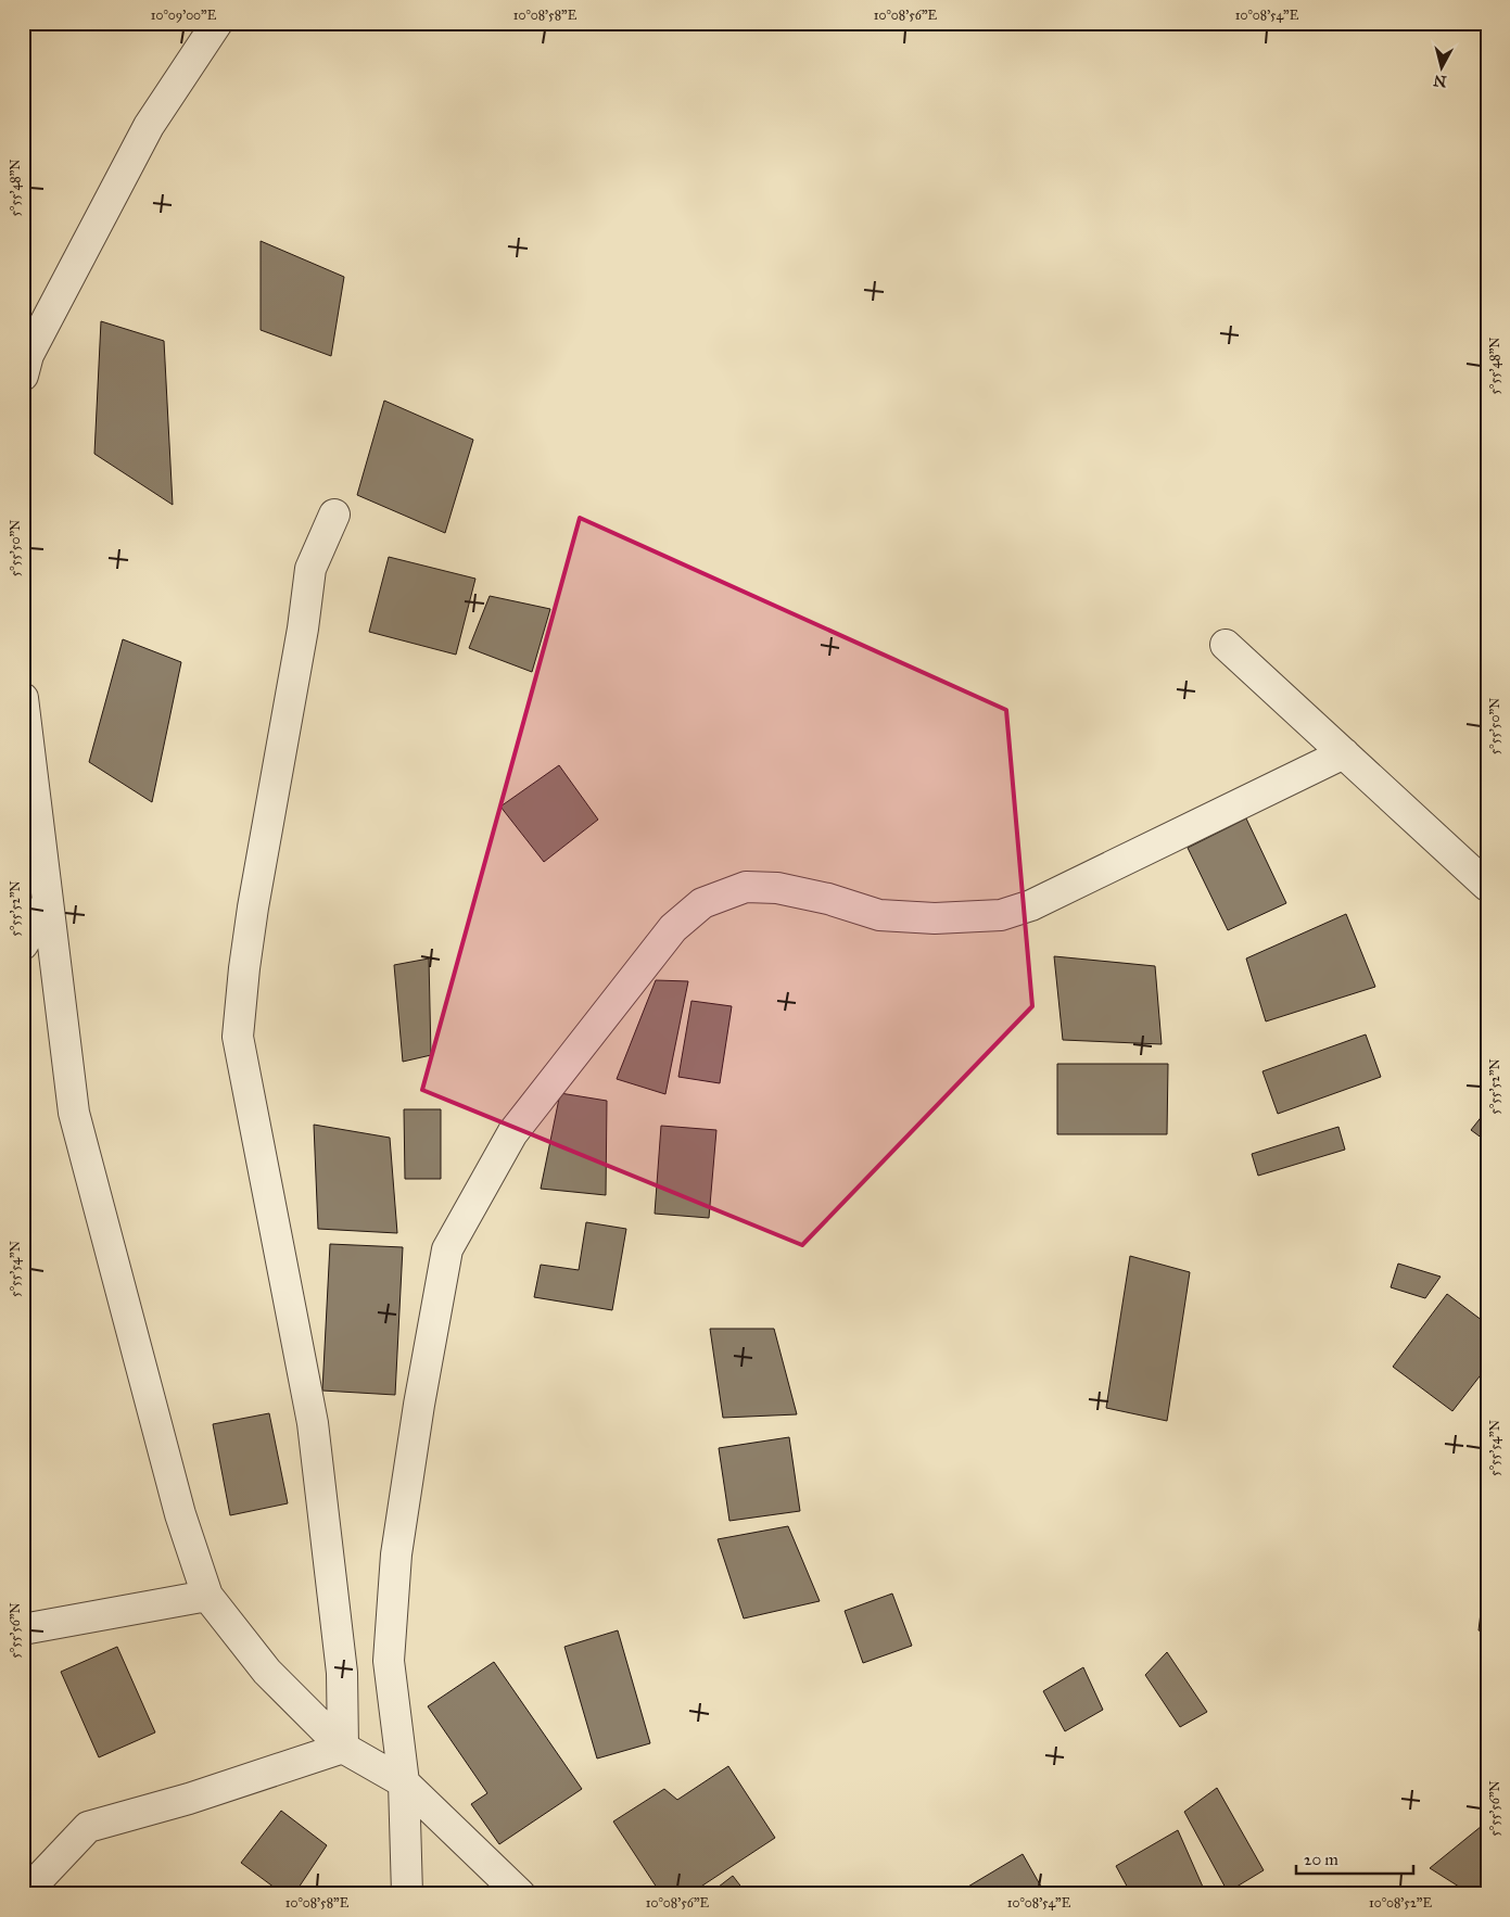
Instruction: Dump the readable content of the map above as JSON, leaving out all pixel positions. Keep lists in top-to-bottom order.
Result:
{
  "scale_bar": "20 m",
  "north": "bottom",
  "coordinates": [
    "10°09'00\"E",
    "10°08'58\"E",
    "10°08'56\"E",
    "10°08'54\"E",
    "5°55'48\"N",
    "5°55'50\"N",
    "5°55'52\"N",
    "5°55'54\"N",
    "5°55'56\"N",
    "10°08'52\"E"
  ]
}
